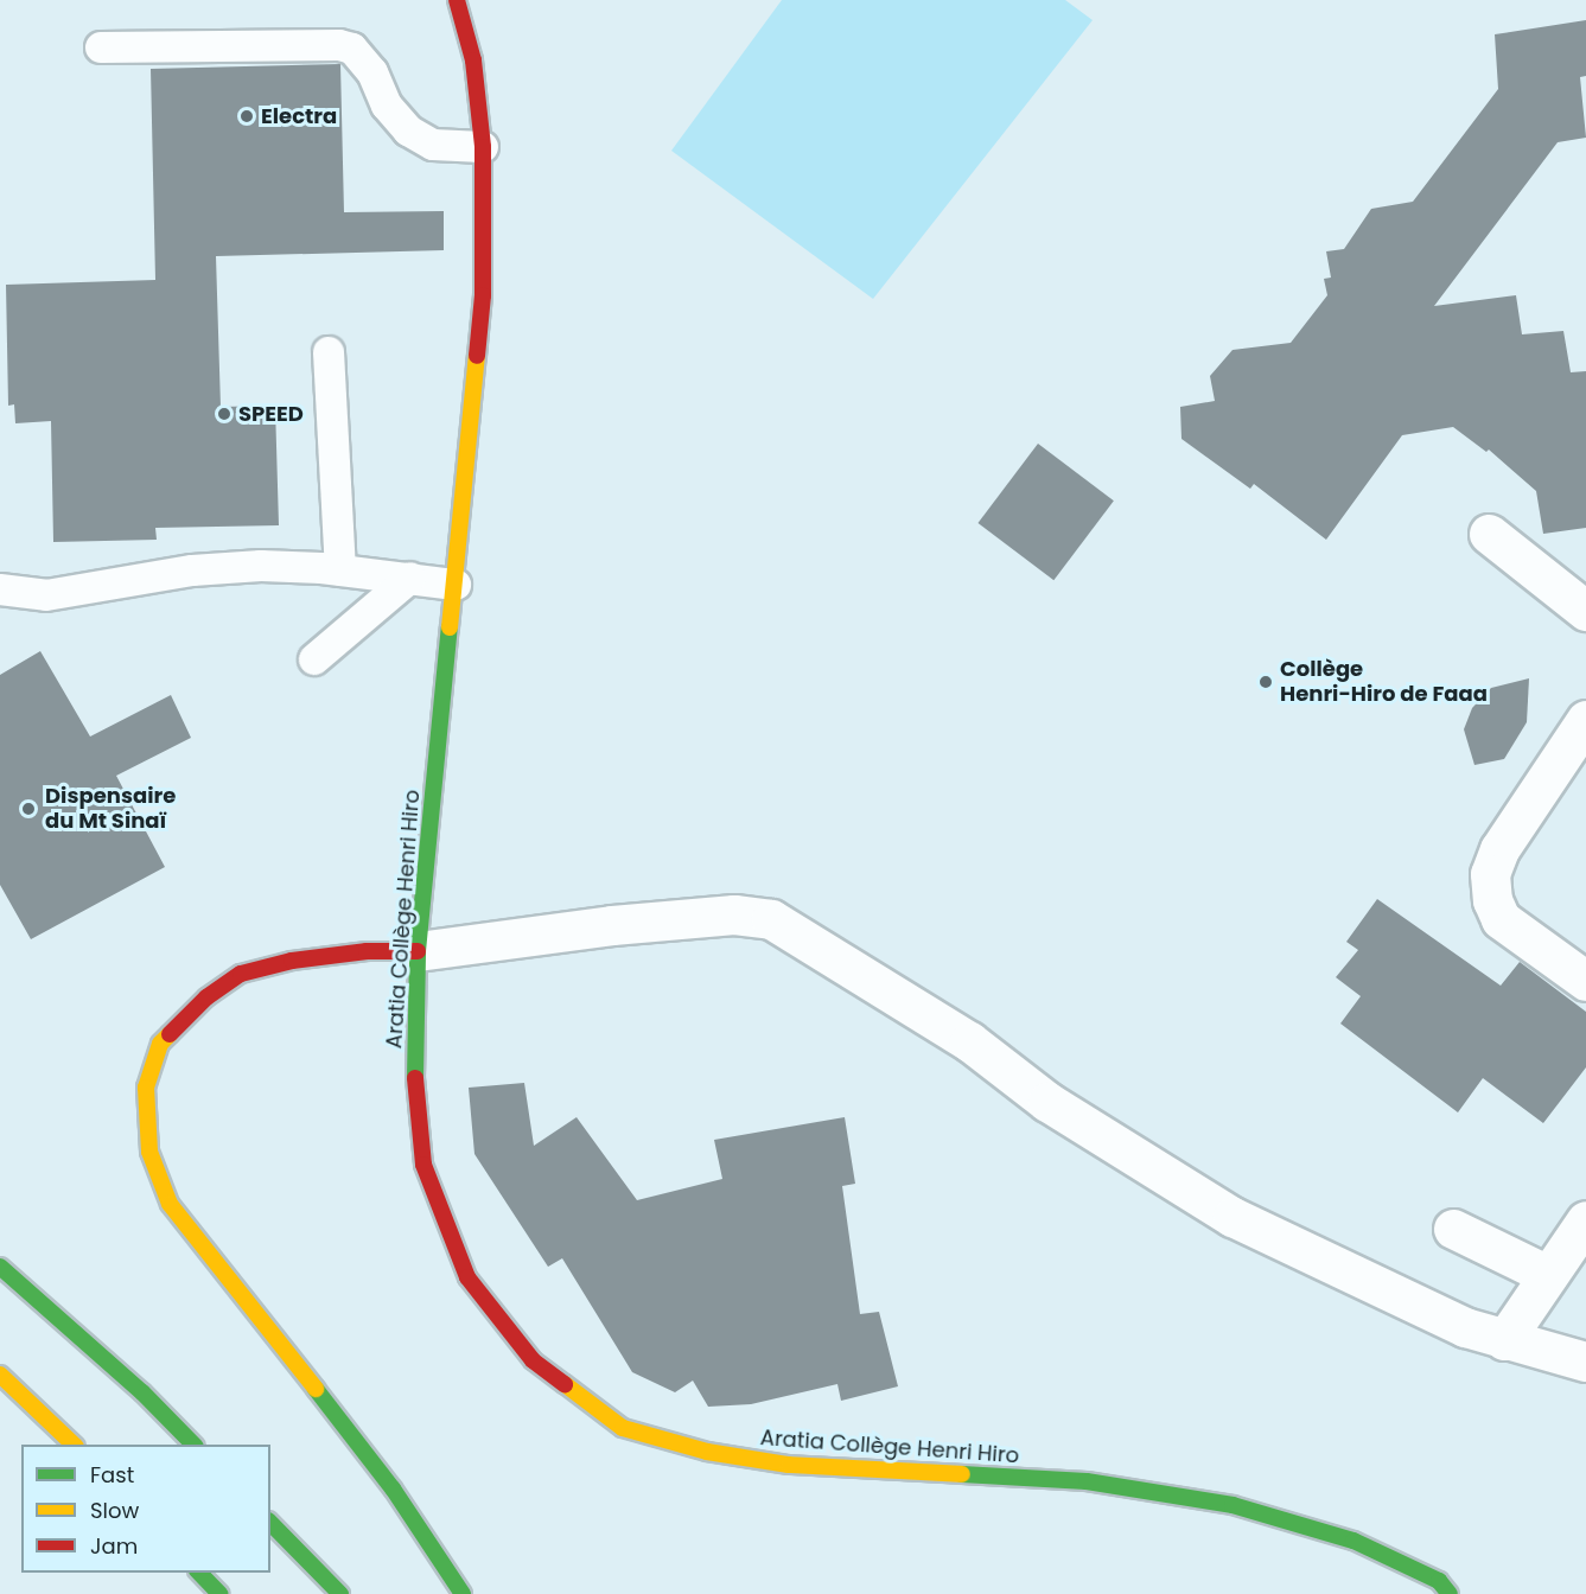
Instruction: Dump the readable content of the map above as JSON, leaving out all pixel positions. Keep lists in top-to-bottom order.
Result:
{
  "streets": {
    "main road": ["Aratia Collège Henri Hiro"]
  },
  "places": [
    "Electra",
    "SPEED",
    "Collège Henri-Hiro de Faaa",
    "Dispensaire du Mt Sinaï"
  ],
  "legend": ["Fast", "Slow", "Jam"]
}
